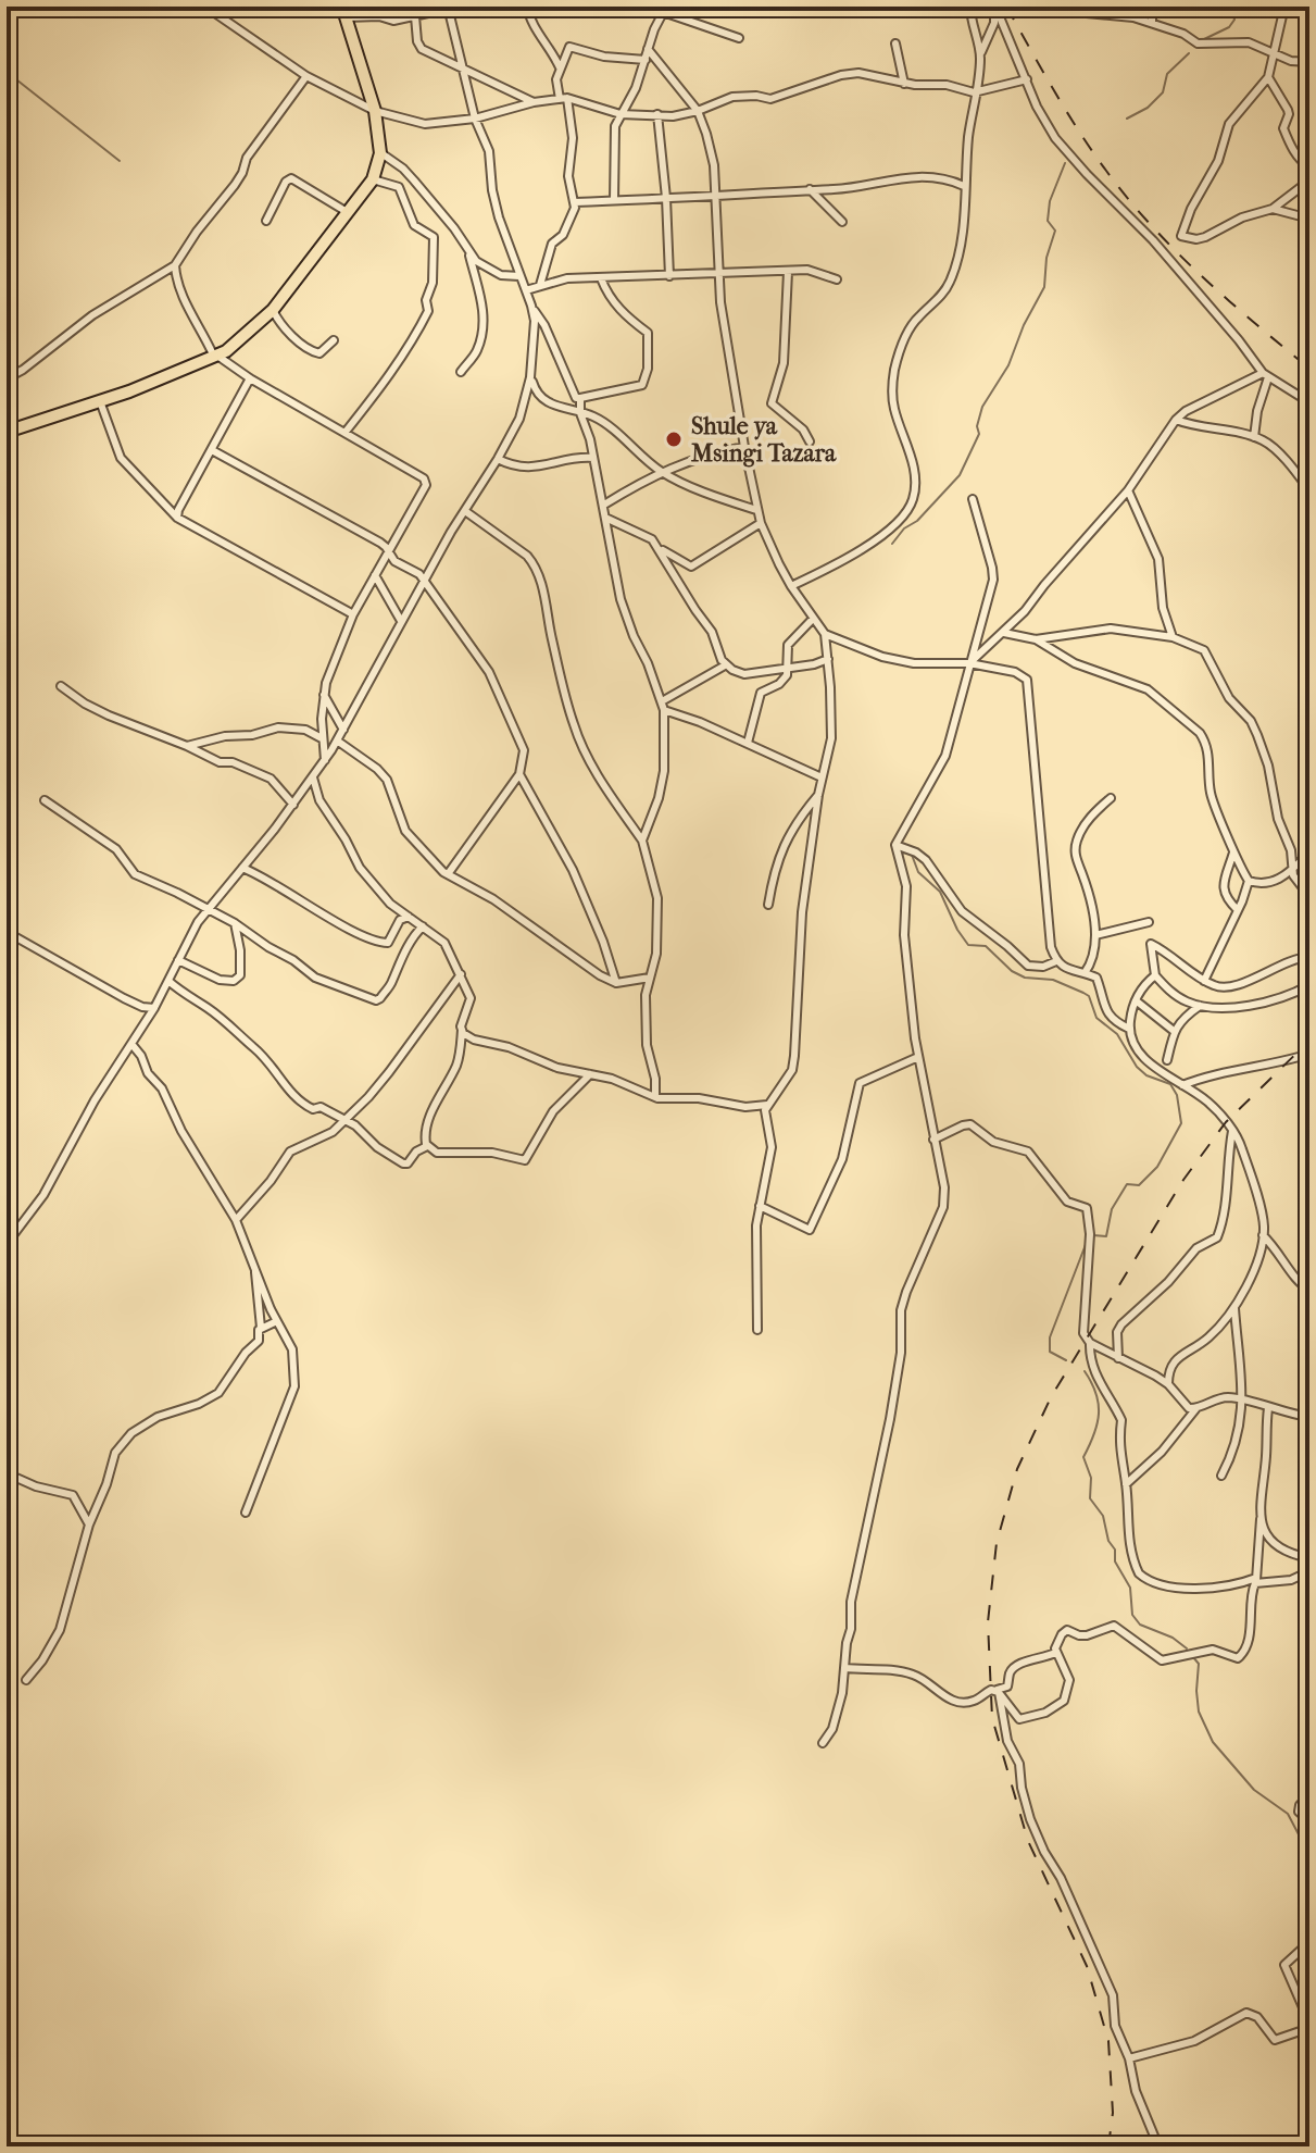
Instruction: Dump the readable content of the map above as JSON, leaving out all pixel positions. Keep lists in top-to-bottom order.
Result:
{
  "places": ["Shule ya Msingi Tazara"]
}
